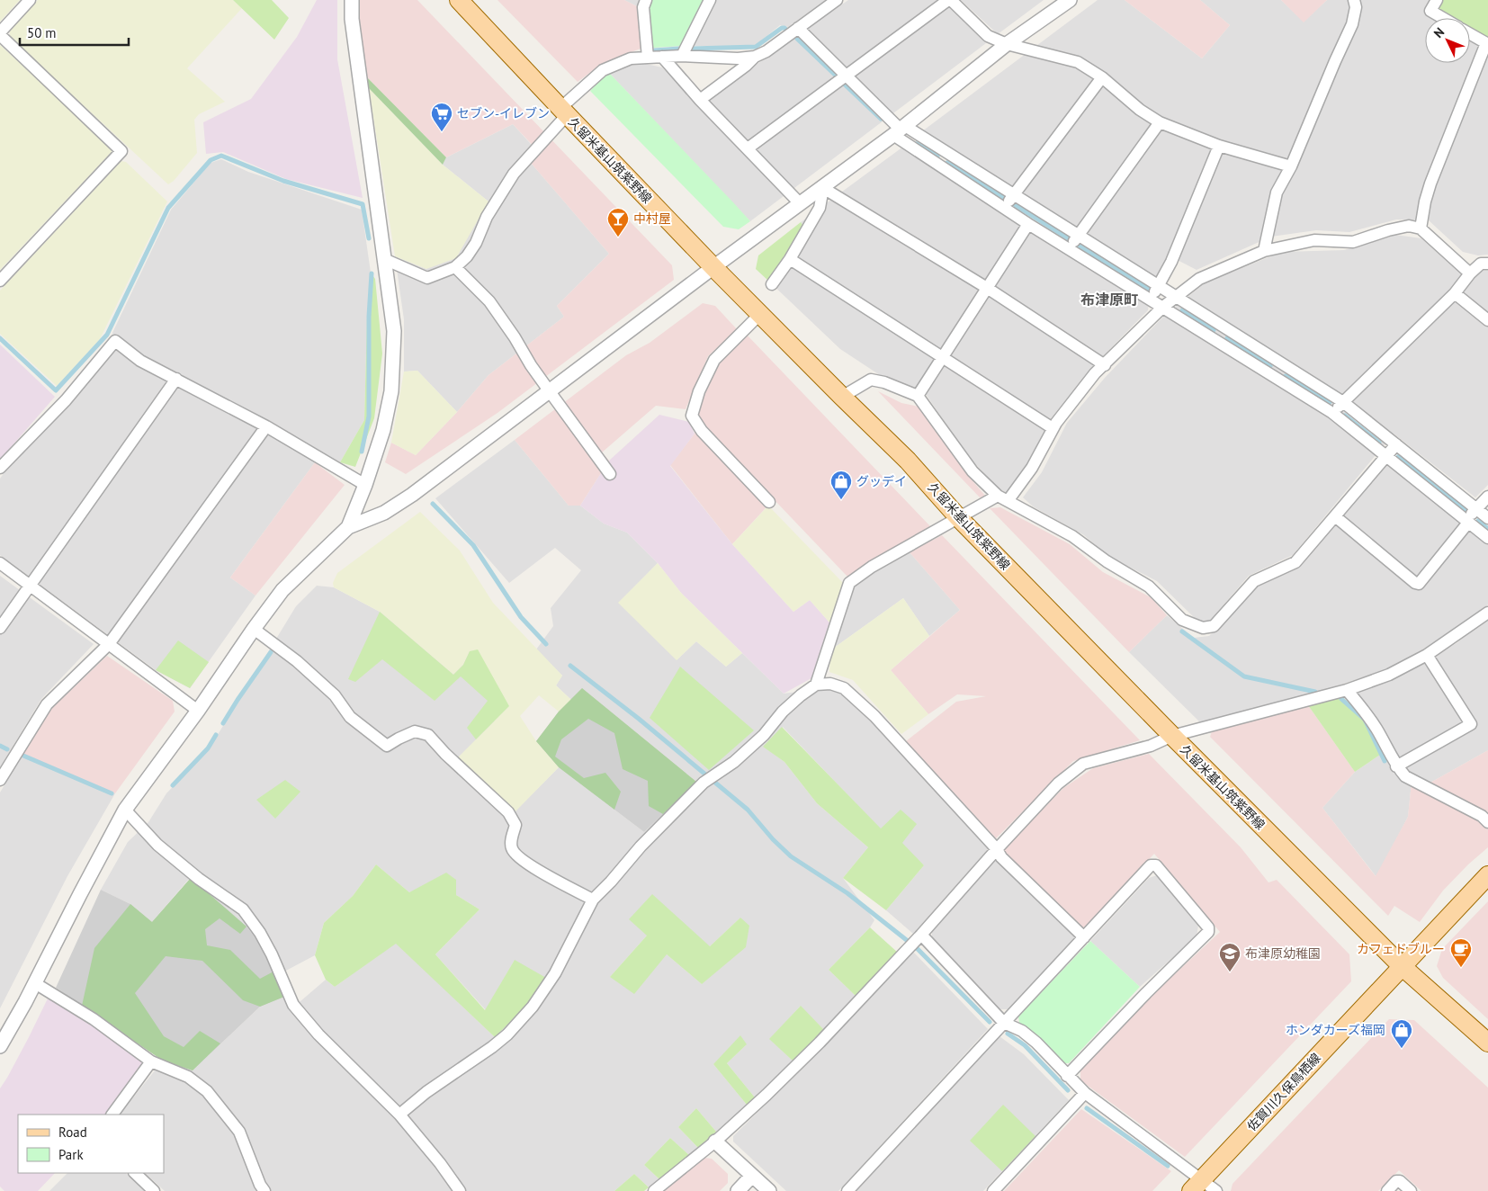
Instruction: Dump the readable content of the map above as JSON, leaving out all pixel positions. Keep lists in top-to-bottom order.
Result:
{
  "streets": {
    "main road": ["久留米基山筑紫野線", "佐賀川久保鳥栖線"]
  },
  "crossings": [
    ["久留米基山筑紫野線", "佐賀川久保鳥栖線"]
  ],
  "districts": ["布津原町"],
  "places": {
    "supermarket": ["セブン-イレブン"],
    "bar": ["中村屋"],
    "shop": ["グッデイ", "ホンダカーズ福岡"],
    "cafe": ["カフェドブルー"],
    "school or university": ["布津原幼稚園"]
  },
  "legend": ["Road", "Park"],
  "scale_bar": "50 m",
  "north": "top left"
}
